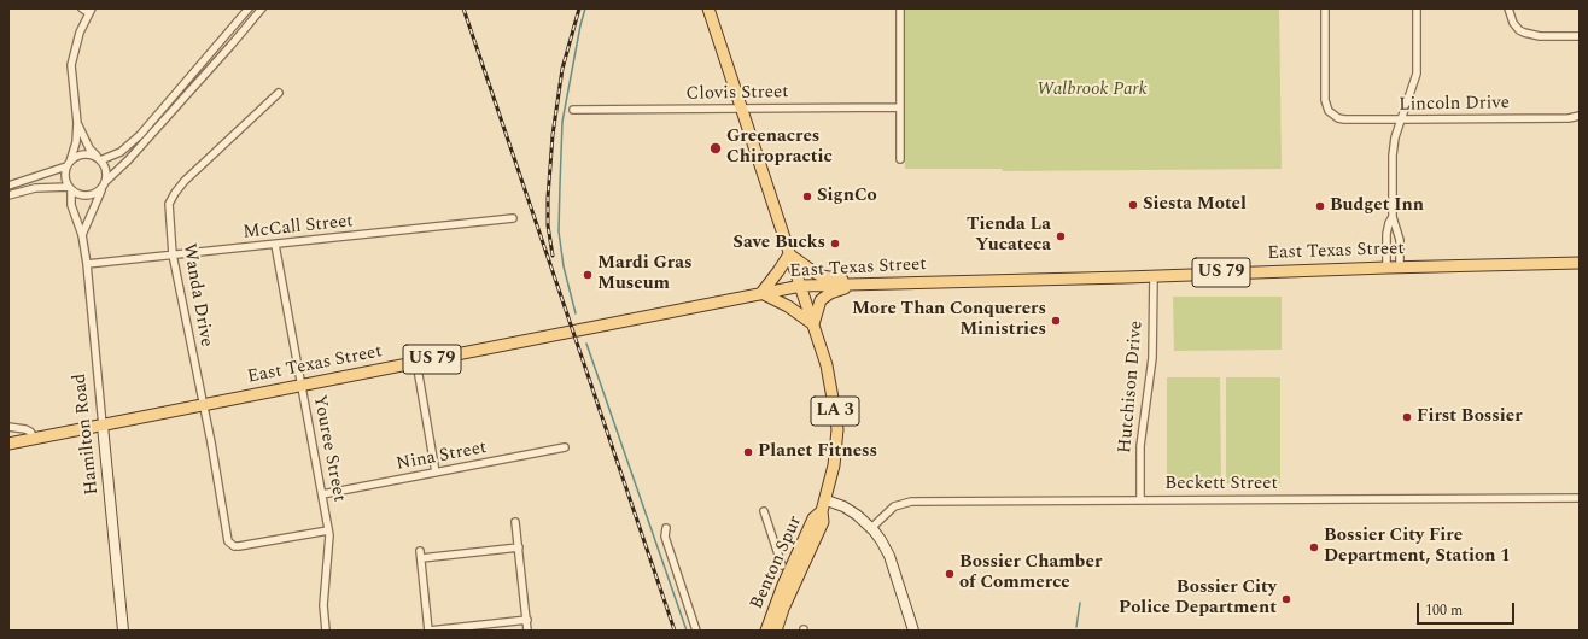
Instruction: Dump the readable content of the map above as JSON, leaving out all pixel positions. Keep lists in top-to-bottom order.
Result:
{
  "streets": {
    "main road": [
      "East Texas Street",
      "US 79",
      "LA 3",
      "Benton Spur"
    ],
    "street": [
      "Clovis Street",
      "Lincoln Drive",
      "McCall Street",
      "Wanda Drive",
      "Hutchison Drive",
      "Hamilton Road",
      "Youree Street",
      "Nina Street",
      "Beckett Street"
    ]
  },
  "crossings": [
    ["Clovis Street", "LA 3"],
    ["McCall Street", "Wanda Drive"],
    ["McCall Street", "Hamilton Road"],
    ["McCall Street", "Youree Street"],
    ["East Texas Street", "Wanda Drive"],
    ["East Texas Street", "Hutchison Drive"],
    ["East Texas Street", "LA 3"],
    ["East Texas Street", "Hamilton Road"],
    ["East Texas Street", "Youree Street"],
    ["Wanda Drive", "Youree Street"],
    ["Hutchison Drive", "Beckett Street"],
    ["LA 3", "Benton Spur"],
    ["Youree Street", "Nina Street"]
  ],
  "parks": ["Walbrook Park"],
  "places": [
    "Greenacres Chiropractic",
    "SignCo",
    "Siesta Motel",
    "Budget Inn",
    "Tienda La Yucateca",
    "Save Bucks",
    "Mardi Gras Museum",
    "More Than Conquerers Ministries",
    "First Bossier",
    "Planet Fitness",
    "Bossier City Fire Department, Station 1",
    "Bossier Chamber of Commerce",
    "Bossier City Police Department"
  ],
  "scale_bar": "100 m"
}
